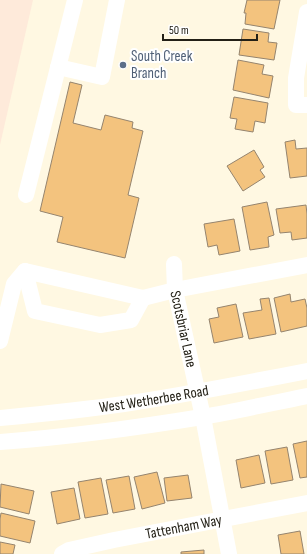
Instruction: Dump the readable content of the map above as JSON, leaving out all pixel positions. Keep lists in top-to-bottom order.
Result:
{
  "streets": {
    "street": ["Scotsbriar Lane", "West Wetherbee Road", "Tattenham Way"]
  },
  "crossings": [
    ["Scotsbriar Lane", "West Wetherbee Road"],
    ["Scotsbriar Lane", "Tattenham Way"]
  ],
  "places": ["South Creek Branch"],
  "scale_bar": "50 m"
}
